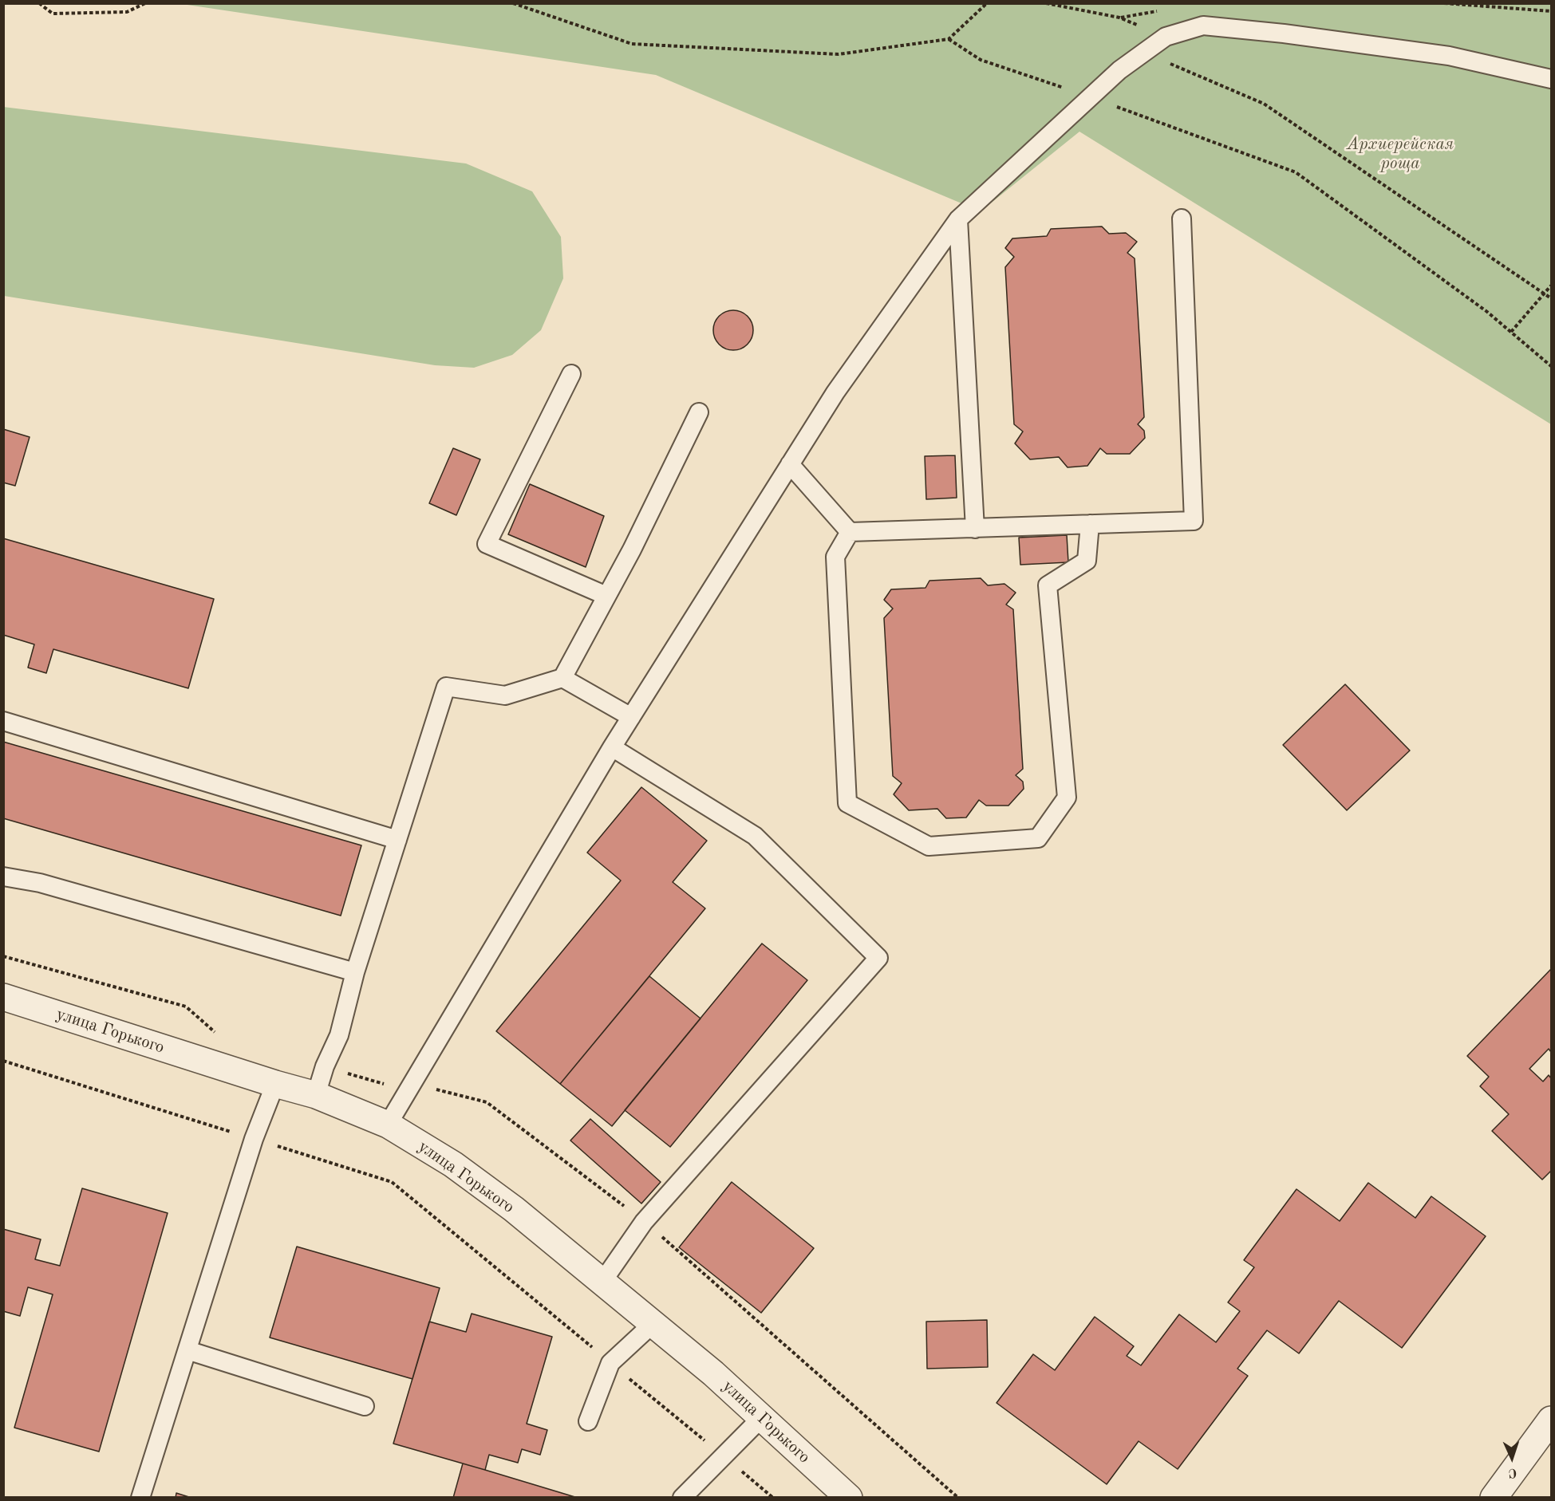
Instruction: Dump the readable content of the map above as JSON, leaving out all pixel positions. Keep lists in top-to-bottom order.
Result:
{
  "streets": {
    "street": ["улица Горького"]
  },
  "parks": ["Архиерейская роща"],
  "north": "bottom"
}
